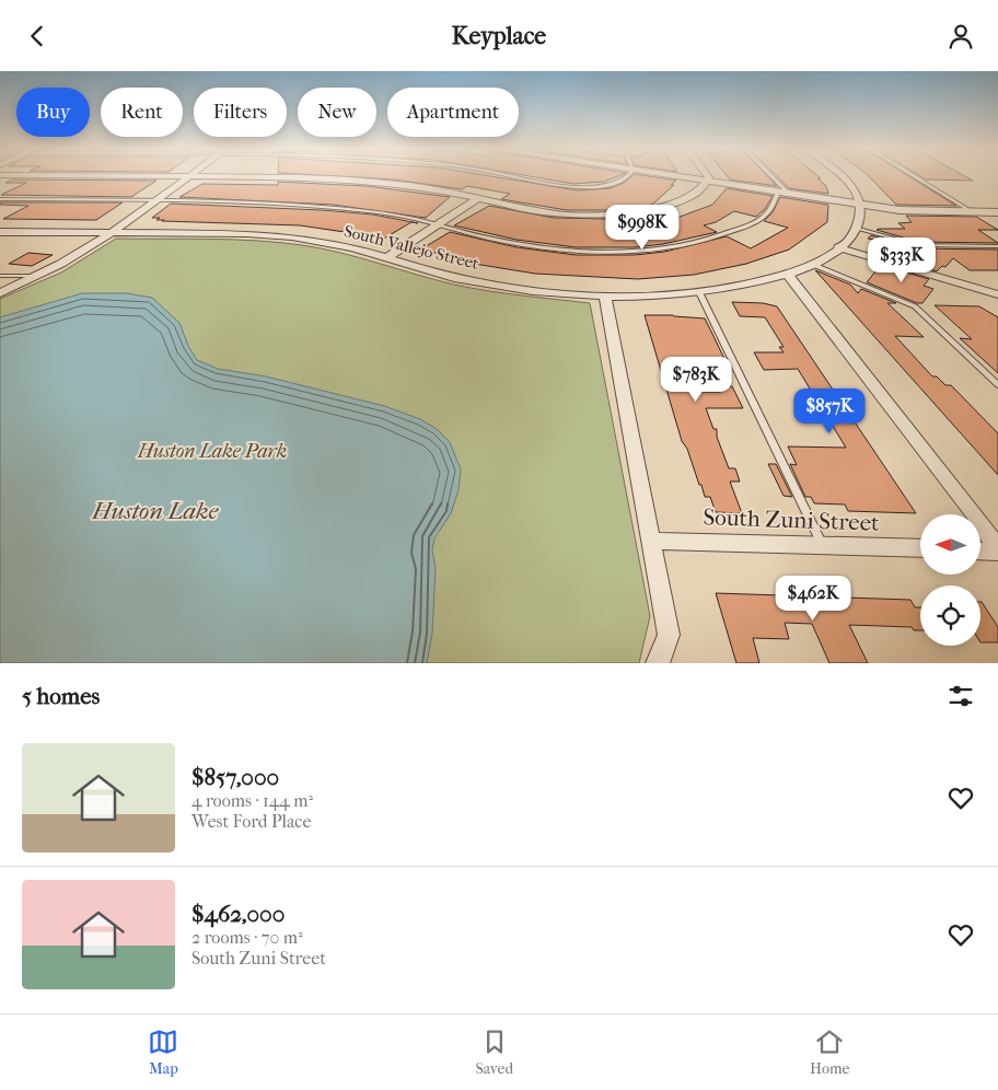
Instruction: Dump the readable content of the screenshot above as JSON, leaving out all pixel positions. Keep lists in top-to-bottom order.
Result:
{
  "streets": {
    "street": ["South Vallejo Street", "South Zuni Street"]
  },
  "water": ["Huston Lake"],
  "parks": ["Huston Lake Park"],
  "north": "left",
  "page": {
    "header": "Keyplace",
    "chip": [
      "Buy",
      "Rent",
      "Filters",
      "New",
      "Apartment"
    ],
    "price": [
      "$998K",
      "$333K",
      "$783K",
      "$857K",
      "$462K"
    ],
    "heading": "5 homes",
    "list": [
      {
        "name": "$857,000",
        "note": "4 rooms · 144 m² · West Ford Place"
      },
      {
        "name": "$462,000",
        "note": "2 rooms · 70 m² · South Zuni Street"
      }
    ],
    "tabs": ["Map", "Saved", "Home"]
  }
}
